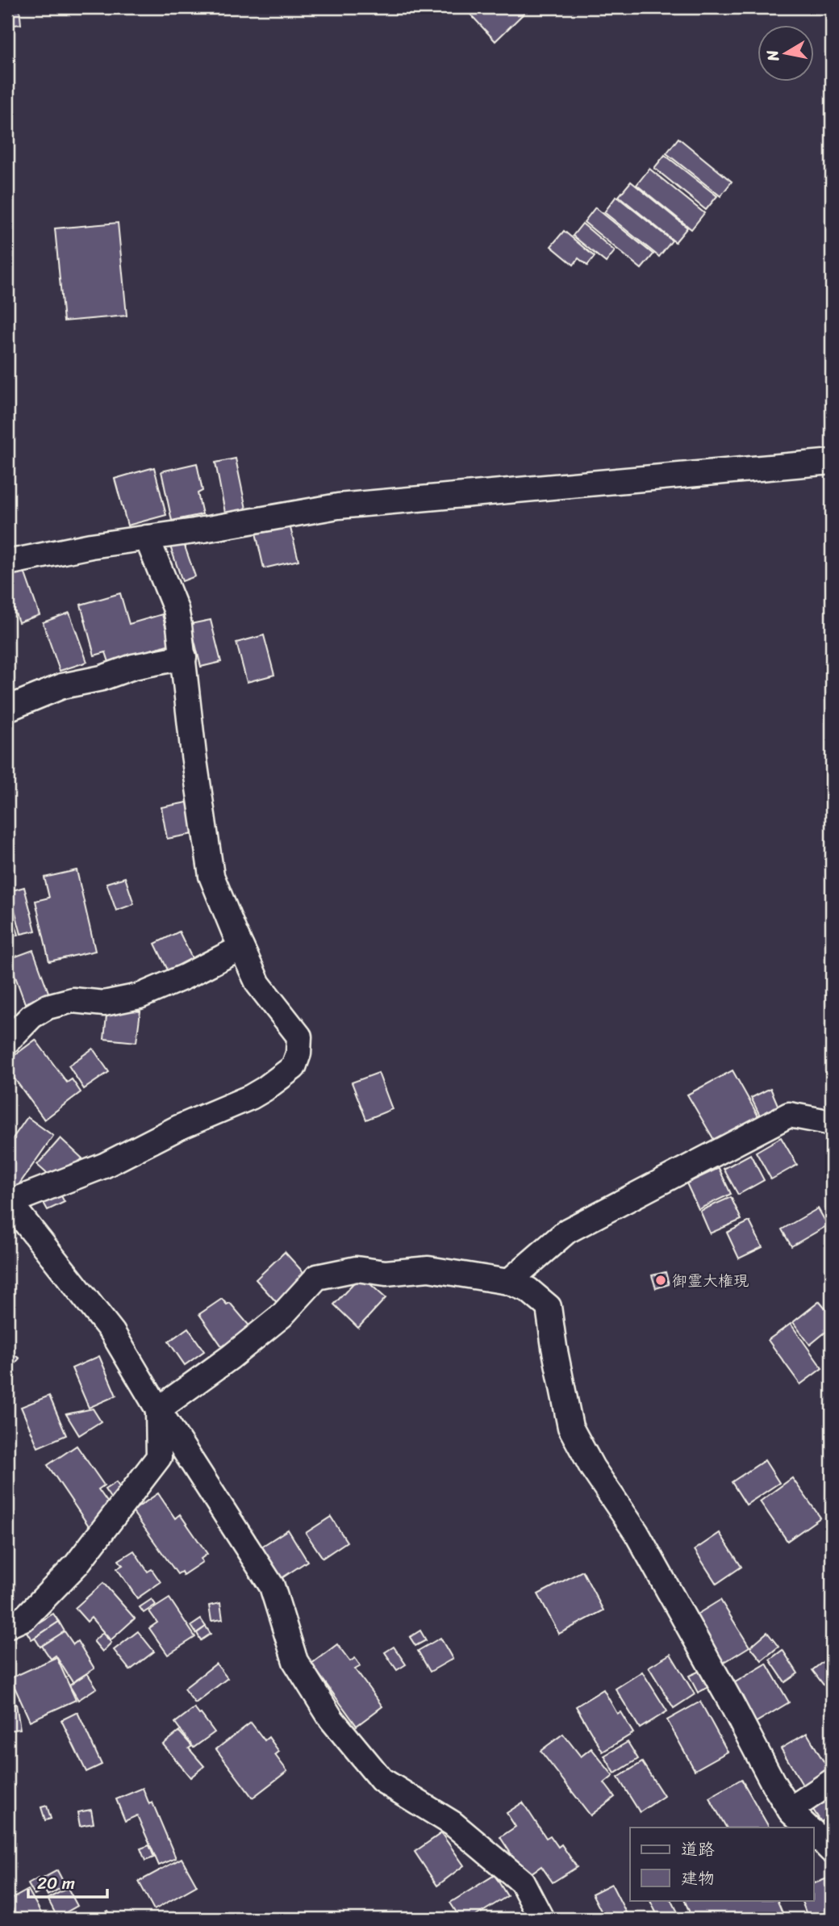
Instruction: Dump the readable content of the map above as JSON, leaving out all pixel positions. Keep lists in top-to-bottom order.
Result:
{
  "places": ["御霊大権現"],
  "legend": ["道路", "建物"],
  "scale_bar": "20 m",
  "north": "left"
}
